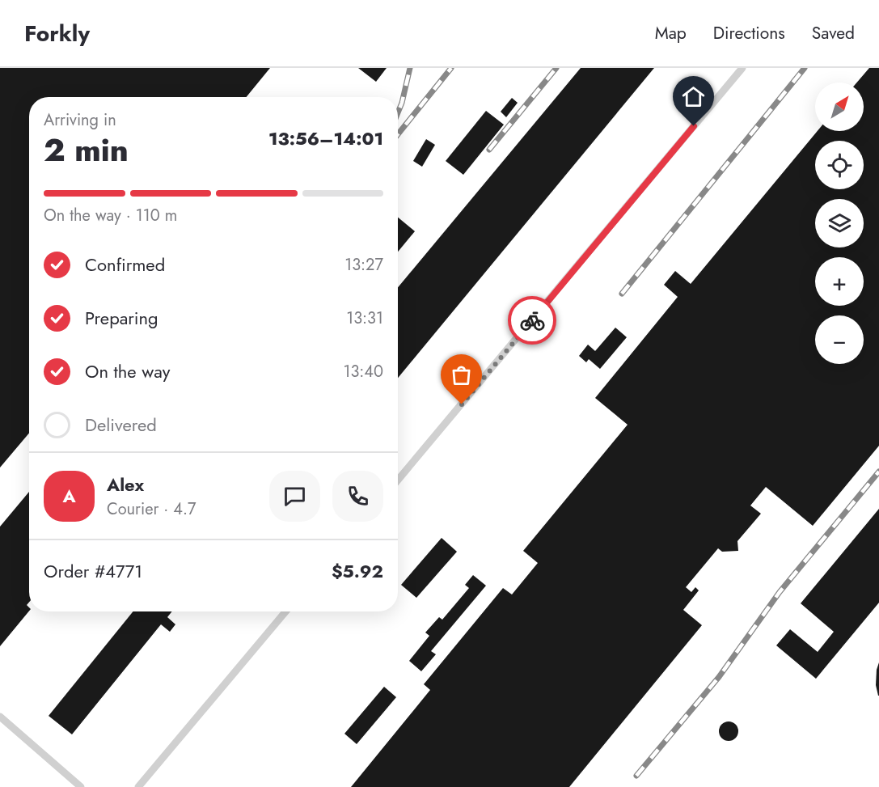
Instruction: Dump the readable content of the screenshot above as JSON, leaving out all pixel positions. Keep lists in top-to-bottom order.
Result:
{
  "north": "top right",
  "page": {
    "header": "Forkly",
    "nav": ["Map", "Directions", "Saved"],
    "map_buttons": ["+", "−"],
    "heading": ["2 min", "Arriving in", "13:56–14:01"],
    "panel": [
      "Alex",
      "Courier · 4.7",
      "Order #4771",
      "$5.92"
    ],
    "bar": "On the way · 110 m",
    "list": [
      ["Confirmed", "13:27"],
      ["Preparing", "13:31"],
      ["On the way", "13:40"],
      "Delivered"
    ],
    "round": "A"
  }
}
